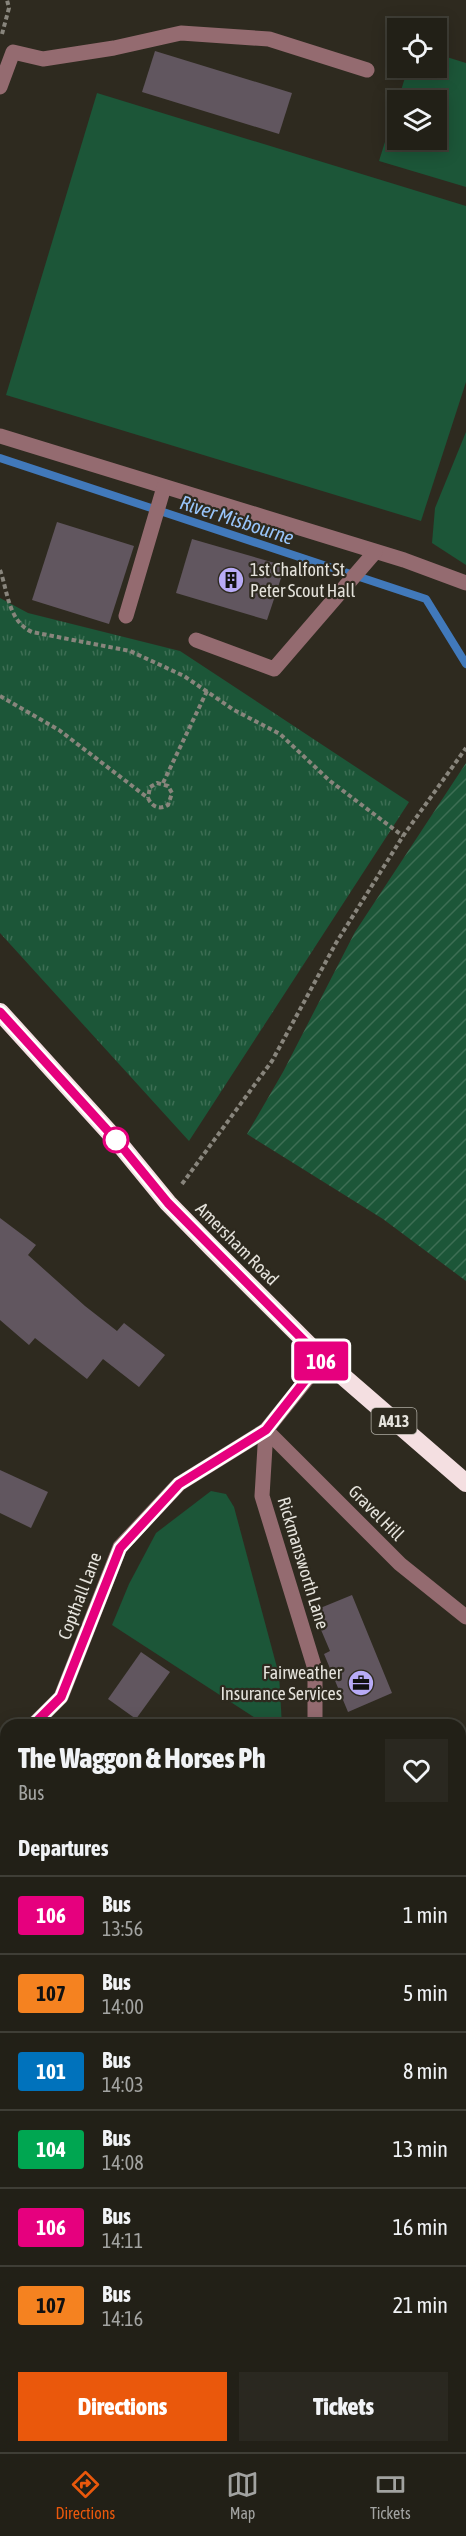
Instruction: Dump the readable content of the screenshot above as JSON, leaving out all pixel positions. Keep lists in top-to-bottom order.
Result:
{
  "streets": {
    "highway": ["Amersham Road", "A413"],
    "street": ["Gravel Hill", "Rickmansworth Lane", "Copthall Lane"]
  },
  "crossings": [
    ["Gravel Hill", "Rickmansworth Lane"],
    ["Gravel Hill", "Copthall Lane"],
    ["Rickmansworth Lane", "Copthall Lane"]
  ],
  "water": ["River Misbourne"],
  "places": {
    "building": ["1st Chalfont St Peter Scout Hall"],
    "office": ["Fairweather Insurance Services"]
  },
  "lines": ["bus line 106"],
  "page": {
    "on_map": "106",
    "heading": [
      ["The Waggon & Horses Ph", "Bus"],
      "Departures"
    ],
    "list": [
      {
        "mark": "106",
        "name": "Bus",
        "note": "13:56",
        "value": "1 min"
      },
      {
        "mark": "107",
        "name": "Bus",
        "note": "14:00",
        "value": "5 min"
      },
      {
        "mark": "101",
        "name": "Bus",
        "note": "14:03",
        "value": "8 min"
      },
      {
        "mark": "104",
        "name": "Bus",
        "note": "14:08",
        "value": "13 min"
      },
      {
        "mark": "106",
        "name": "Bus",
        "note": "14:11",
        "value": "16 min"
      },
      {
        "mark": "107",
        "name": "Bus",
        "note": "14:16",
        "value": "21 min"
      }
    ],
    "buttons": ["Directions", "Tickets"],
    "tabs": ["Directions", "Map", "Tickets"]
  }
}
